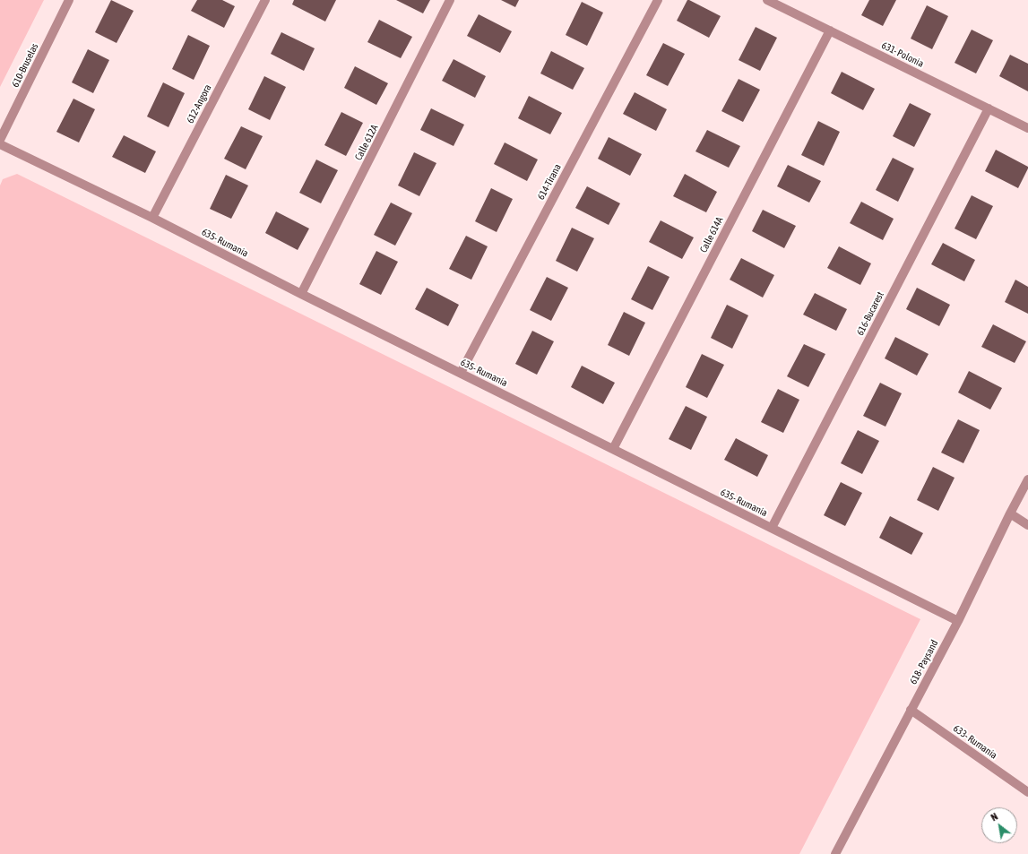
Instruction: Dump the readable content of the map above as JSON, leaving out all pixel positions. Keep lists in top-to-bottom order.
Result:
{
  "streets": {
    "street": [
      "631- Polonia",
      "610-Bruselas",
      "612-Angora",
      "Calle 612A",
      "614-Tirana",
      "Calle 614A",
      "635- Rumania",
      "616-Bucarest",
      "618- Paysand",
      "633- Rumania"
    ]
  },
  "crossings": [
    ["631- Polonia", "Calle 614A"],
    ["631- Polonia", "616-Bucarest"],
    ["612-Angora", "635- Rumania"],
    ["Calle 612A", "635- Rumania"],
    ["614-Tirana", "635- Rumania"],
    ["Calle 614A", "635- Rumania"],
    ["635- Rumania", "616-Bucarest"],
    ["635- Rumania", "618- Paysand"],
    ["618- Paysand", "633- Rumania"]
  ],
  "north": "top left"
}
